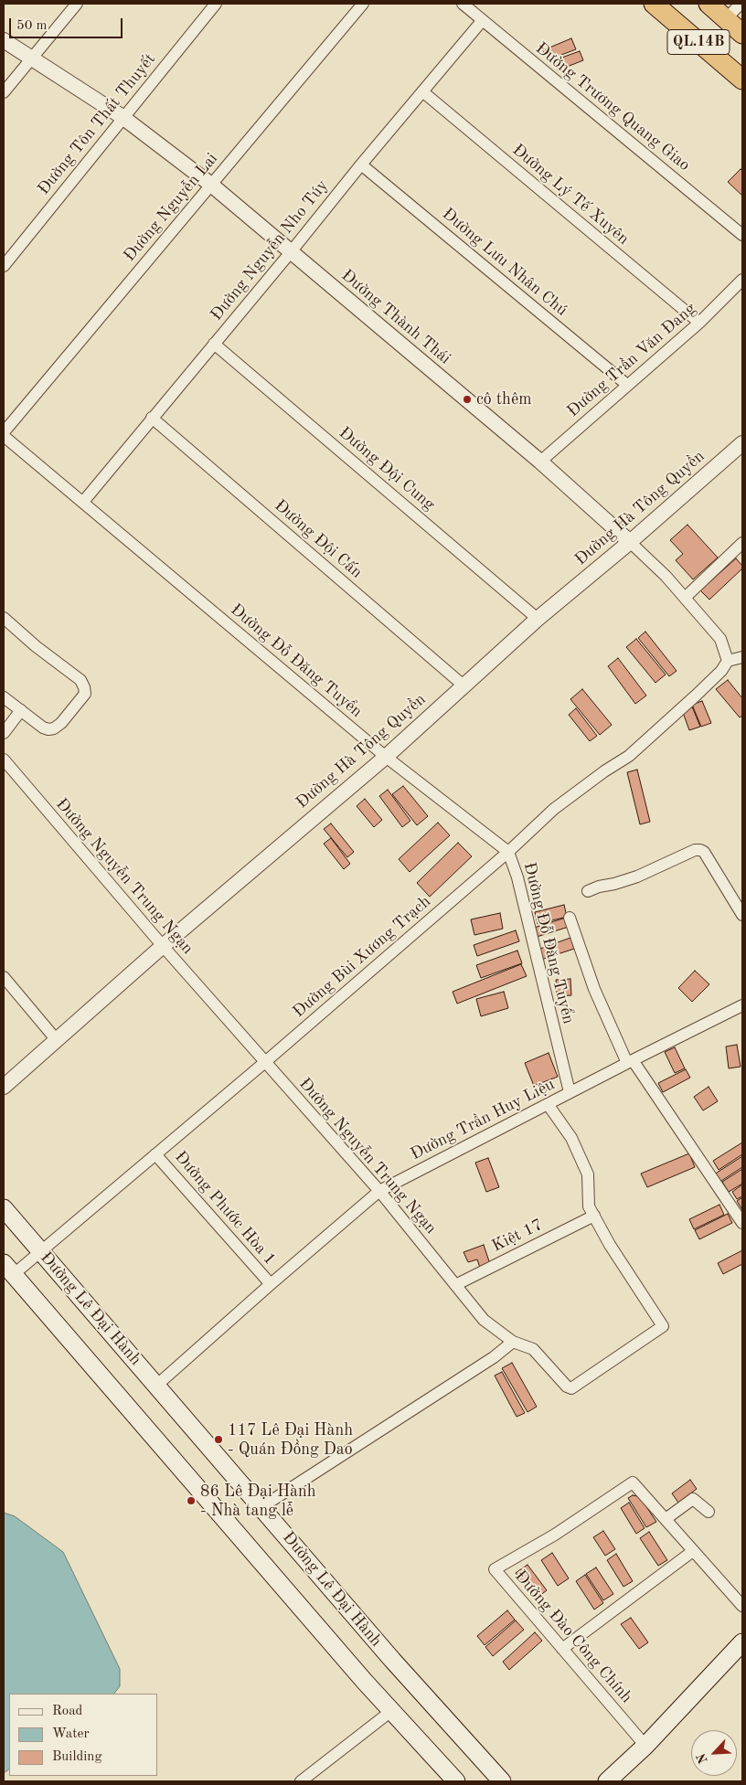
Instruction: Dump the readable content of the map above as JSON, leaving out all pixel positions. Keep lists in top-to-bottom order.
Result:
{
  "streets": {
    "highway": ["QL.14B"],
    "main road": ["Đường Lê Đại Hành"],
    "street": [
      "Đường Trương Quang Giao",
      "Đường Tôn Thất Thuyết",
      "Đường Lý Tế Xuyên",
      "Đường Nguyễn Lai",
      "Đường Nguyễn Nho Túy",
      "Đường Lưu Nhân Chú",
      "Đường Thành Thái",
      "Đường Trần Văn Đang",
      "Đường Đội Cung",
      "Đường Hà Tông Quyền",
      "Đường Đội Cấn",
      "Đường Đỗ Đăng Tuyển",
      "Đường Nguyễn Trung Ngạn",
      "Đường Bùi Xương Trạch",
      "Đường Trần Huy Liệu",
      "Đường Phước Hòa 1",
      "Kiệt 17",
      "Đường Đào Công Chính"
    ]
  },
  "crossings": [
    ["Đường Trương Quang Giao", "Đường Nguyễn Nho Túy"],
    ["Đường Tôn Thất Thuyết", "Đường Thành Thái"],
    ["Đường Lý Tế Xuyên", "Đường Nguyễn Nho Túy"],
    ["Đường Lý Tế Xuyên", "Đường Trần Văn Đang"],
    ["Đường Nguyễn Lai", "Đường Thành Thái"],
    ["Đường Nguyễn Nho Túy", "Đường Lưu Nhân Chú"],
    ["Đường Nguyễn Nho Túy", "Đường Thành Thái"],
    ["Đường Nguyễn Nho Túy", "Đường Đội Cung"],
    ["Đường Nguyễn Nho Túy", "Đường Đội Cấn"],
    ["Đường Nguyễn Nho Túy", "Đường Đỗ Đăng Tuyển"],
    ["Đường Lưu Nhân Chú", "Đường Trần Văn Đang"],
    ["Đường Thành Thái", "Đường Trần Văn Đang"],
    ["Đường Thành Thái", "Đường Hà Tông Quyền"],
    ["Đường Thành Thái", "Đường Bùi Xương Trạch"],
    ["Đường Đội Cung", "Đường Hà Tông Quyền"],
    ["Đường Hà Tông Quyền", "Đường Đội Cấn"],
    ["Đường Hà Tông Quyền", "Đường Đỗ Đăng Tuyển"],
    ["Đường Hà Tông Quyền", "Đường Nguyễn Trung Ngạn"],
    ["Đường Đỗ Đăng Tuyển", "Đường Bùi Xương Trạch"],
    ["Đường Đỗ Đăng Tuyển", "Đường Trần Huy Liệu"],
    ["Đường Nguyễn Trung Ngạn", "Đường Bùi Xương Trạch"],
    ["Đường Nguyễn Trung Ngạn", "Đường Trần Huy Liệu"],
    ["Đường Nguyễn Trung Ngạn", "Kiệt 17"],
    ["Đường Bùi Xương Trạch", "Đường Phước Hòa 1"],
    ["Đường Bùi Xương Trạch", "Đường Lê Đại Hành"],
    ["Đường Trần Huy Liệu", "Đường Phước Hòa 1"],
    ["Đường Trần Huy Liệu", "Đường Lê Đại Hành"]
  ],
  "places": ["cô thêm", "117 Lê Đại Hành - Quán Đồng Dao", "86 Lê Đại Hành - Nhà tang lễ"],
  "legend": ["Road", "Water", "Building"],
  "scale_bar": "50 m",
  "north": "bottom left"
}
